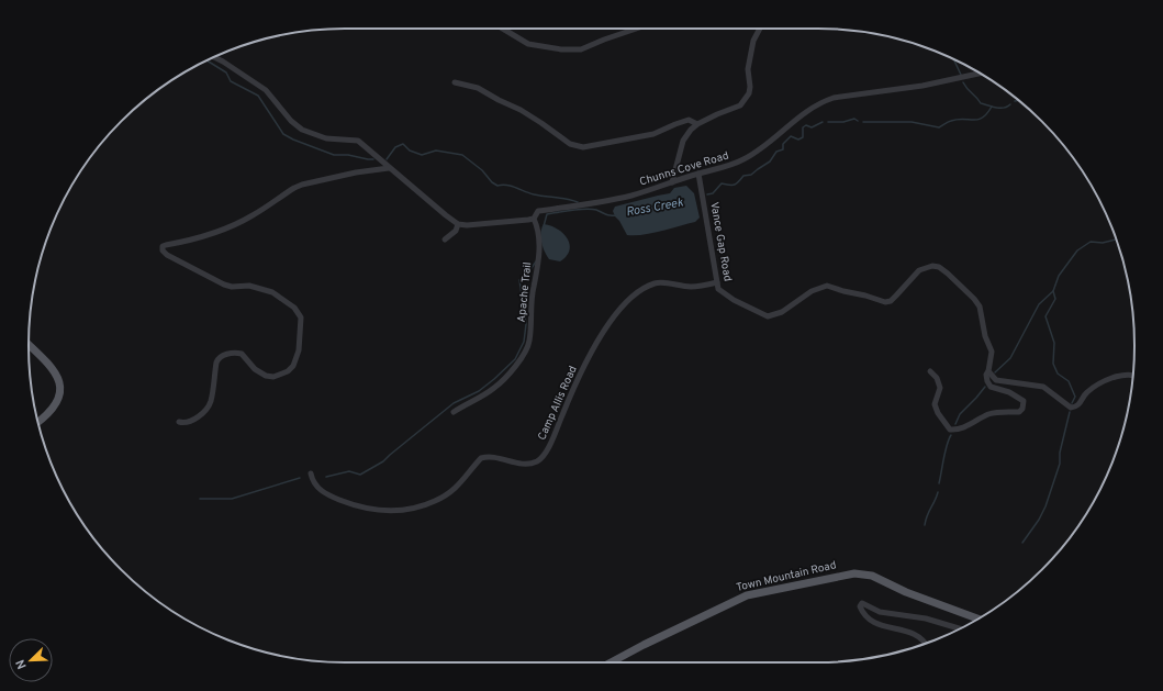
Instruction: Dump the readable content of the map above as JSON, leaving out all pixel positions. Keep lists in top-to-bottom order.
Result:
{
  "streets": {
    "main road": ["Town Mountain Road"],
    "street": [
      "Chunns Cove Road",
      "Vance Gap Road",
      "Apache Trail",
      "Camp Allis Road"
    ]
  },
  "crossings": [
    ["Chunns Cove Road", "Vance Gap Road"],
    ["Chunns Cove Road", "Apache Trail"],
    ["Vance Gap Road", "Camp Allis Road"]
  ],
  "water": ["Ross Creek"],
  "north": "bottom left"
}
